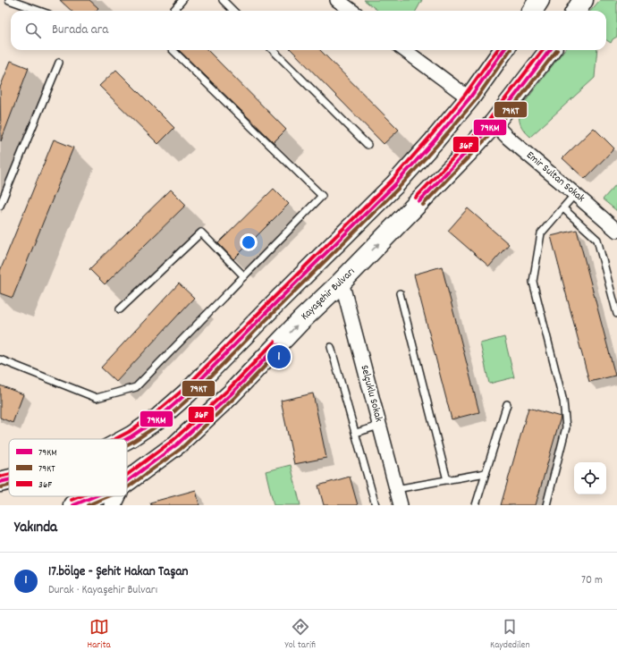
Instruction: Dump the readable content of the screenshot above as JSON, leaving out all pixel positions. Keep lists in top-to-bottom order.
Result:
{
  "streets": {
    "main road": ["Kayaşehir Bulvarı"],
    "street": ["Emir Sultan Sokak", "Selçuklu Sokak"]
  },
  "crossings": [
    ["Emir Sultan Sokak", "Kayaşehir Bulvarı"],
    ["Kayaşehir Bulvarı", "Selçuklu Sokak"]
  ],
  "lines": ["transit line 79KM", "transit line 79KT", "transit line 36F"],
  "legend": ["79KM", "79KT", "36F"],
  "page": {
    "search": "Burada ara",
    "pins": "1",
    "heading": "Yakında",
    "list": [
      {
        "mark": "1",
        "name": "17.bölge - Şehit Hakan Taşan",
        "note": "Durak · Kayaşehir Bulvarı",
        "value": "70 m"
      }
    ],
    "nav": ["Harita", "Yol tarifi", "Kaydedilen"]
  }
}
